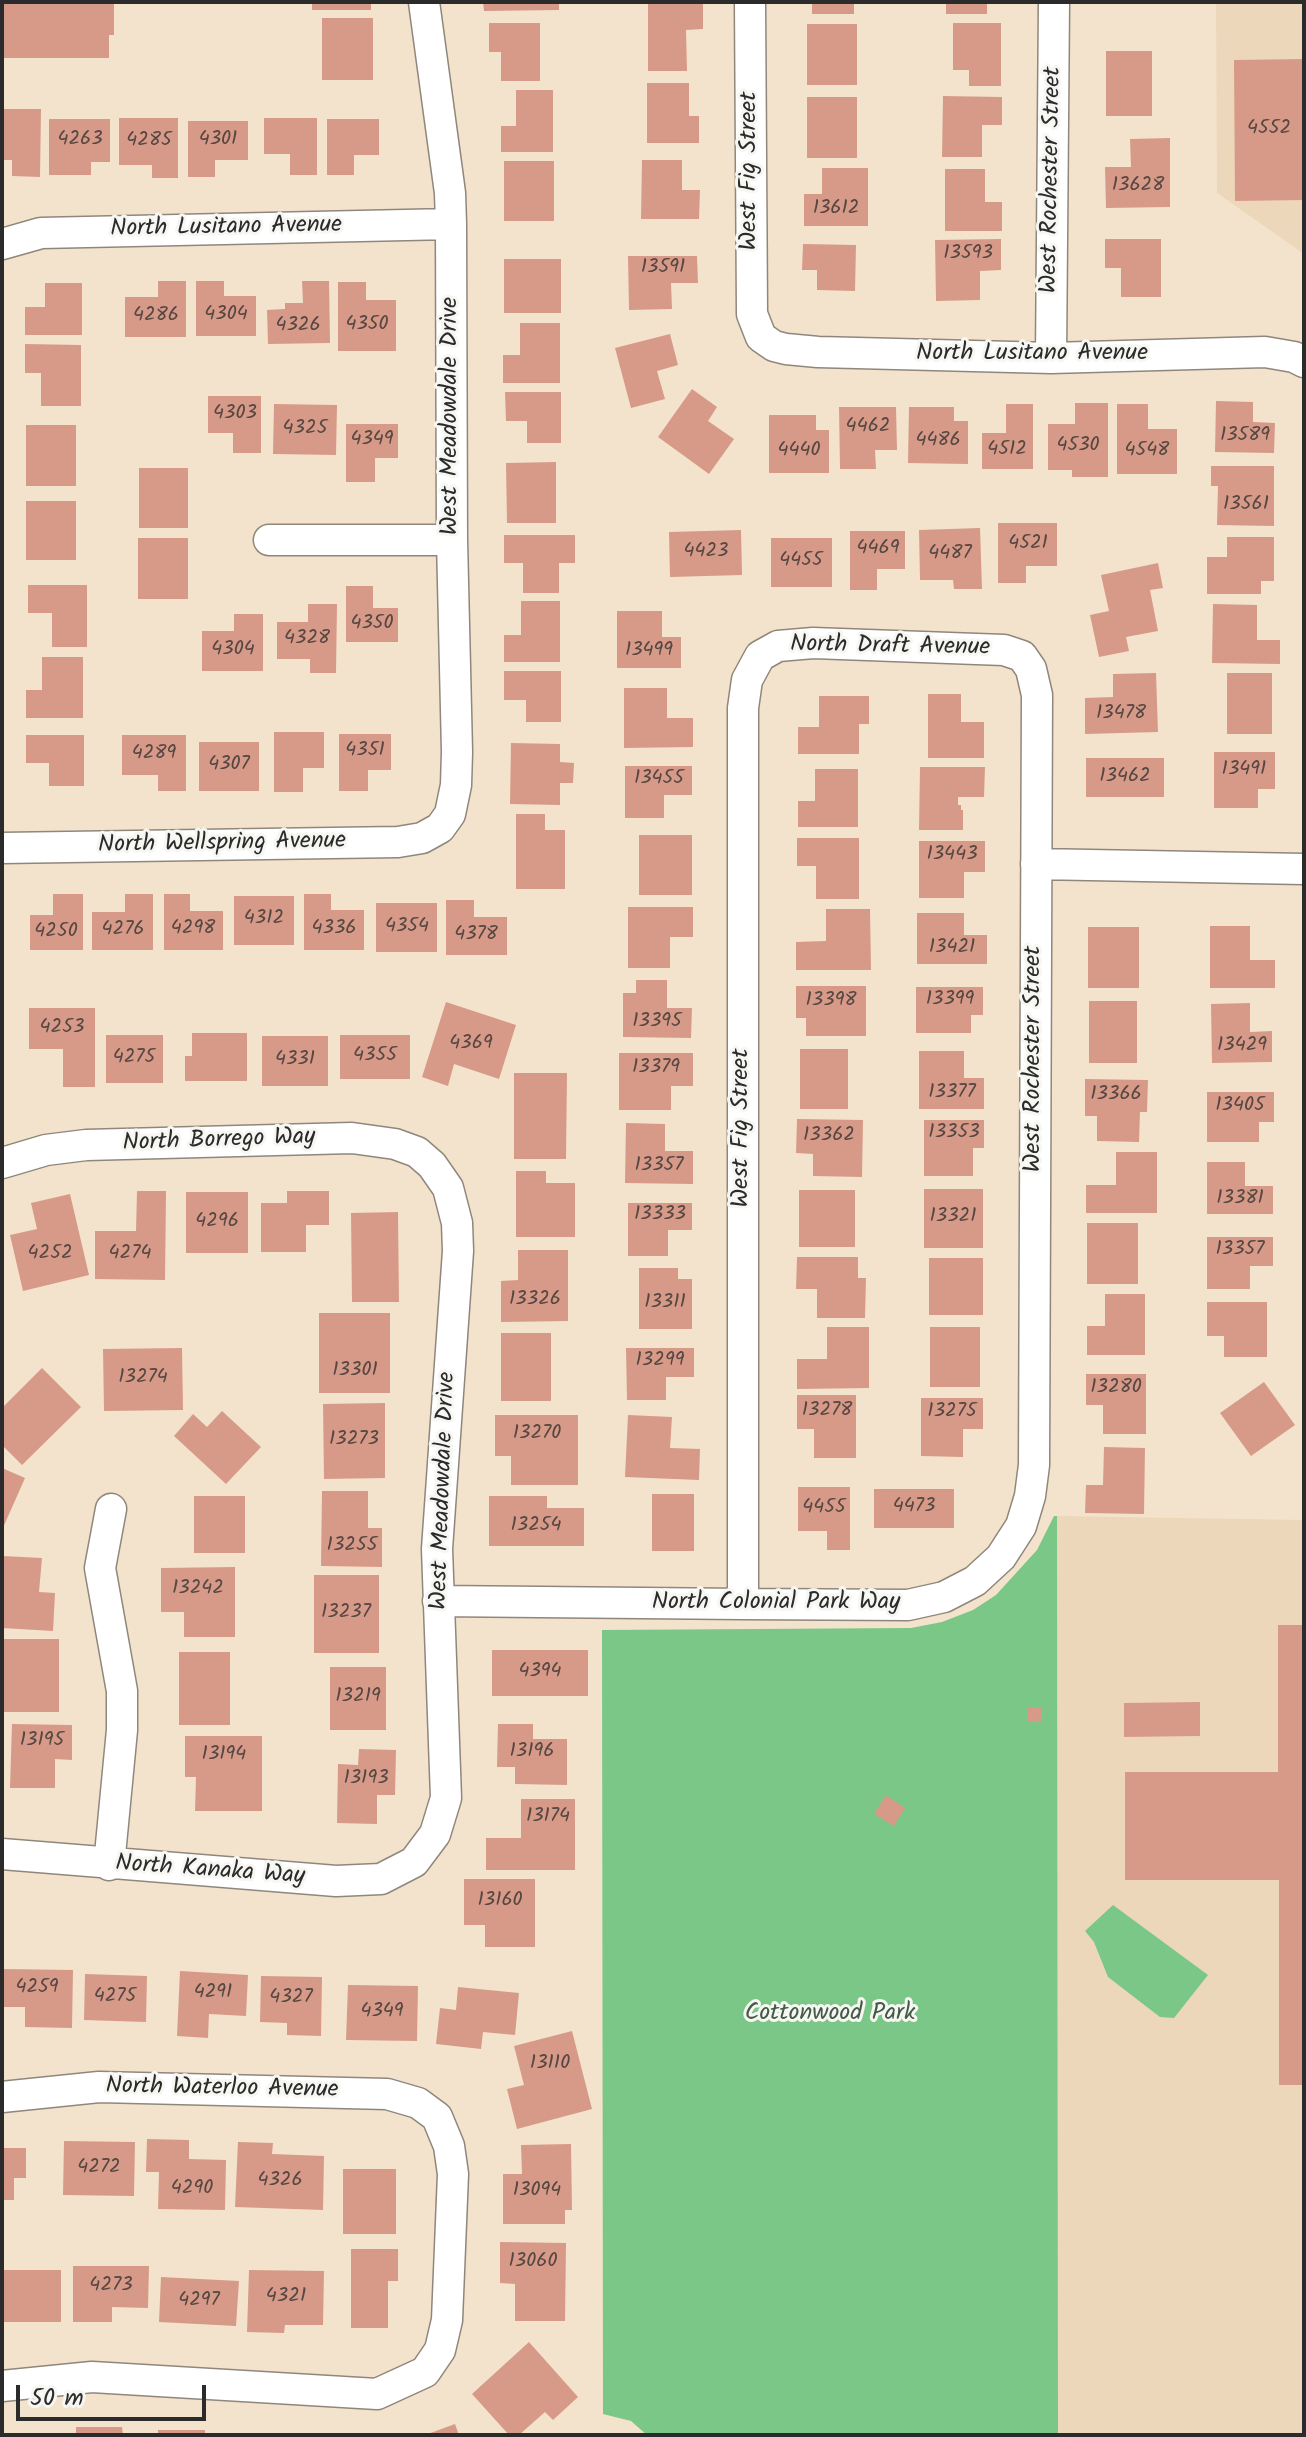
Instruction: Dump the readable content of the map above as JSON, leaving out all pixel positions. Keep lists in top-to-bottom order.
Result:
{
  "streets": {
    "street": [
      "West Fig Street",
      "West Rochester Street",
      "North Lusitano Avenue",
      "West Meadowdale Drive",
      "North Draft Avenue",
      "North Wellspring Avenue",
      "North Borrego Way",
      "North Colonial Park Way",
      "North Kanaka Way",
      "North Waterloo Avenue"
    ]
  },
  "crossings": [
    ["West Fig Street", "North Lusitano Avenue"],
    ["West Fig Street", "North Draft Avenue"],
    ["West Fig Street", "North Colonial Park Way"],
    ["West Rochester Street", "North Lusitano Avenue"],
    ["West Rochester Street", "North Draft Avenue"],
    ["West Rochester Street", "North Colonial Park Way"],
    ["North Lusitano Avenue", "West Meadowdale Drive"],
    ["West Meadowdale Drive", "North Wellspring Avenue"],
    ["West Meadowdale Drive", "North Borrego Way"],
    ["West Meadowdale Drive", "North Colonial Park Way"],
    ["West Meadowdale Drive", "North Kanaka Way"]
  ],
  "parks": ["Cottonwood Park"],
  "house_numbers": [
    "4552",
    "4263",
    "4301",
    "4285",
    "13628",
    "13612",
    "13593",
    "13591",
    "4304",
    "4286",
    "4350",
    "4326",
    "4303",
    "4462",
    "4325",
    "13589",
    "4349",
    "4486",
    "4530",
    "4512",
    "4440",
    "4548",
    "13561",
    "4521",
    "4469",
    "4423",
    "4487",
    "4455",
    "4350",
    "4328",
    "4304",
    "13499",
    "13478",
    "4351",
    "4289",
    "4307",
    "13491",
    "13462",
    "13455",
    "13443",
    "4312",
    "4354",
    "4298",
    "4336",
    "4276",
    "4250",
    "4378",
    "13421",
    "13399",
    "13398",
    "13395",
    "4253",
    "4369",
    "13429",
    "4355",
    "4275",
    "4331",
    "13379",
    "13377",
    "13366",
    "13405",
    "13353",
    "13362",
    "13357",
    "13381",
    "13333",
    "13321",
    "4296",
    "13357",
    "4252",
    "4274",
    "13326",
    "13311",
    "13299",
    "13301",
    "13274",
    "13280",
    "13278",
    "13275",
    "13270",
    "13273",
    "4473",
    "4455",
    "13254",
    "13255",
    "13242",
    "13237",
    "4394",
    "13219",
    "13195",
    "13196",
    "13194",
    "13193",
    "13174",
    "13160",
    "4259",
    "4291",
    "4275",
    "4327",
    "4349",
    "13110",
    "4272",
    "4326",
    "4290",
    "13094",
    "13060",
    "4273",
    "4321",
    "4297"
  ],
  "scale_bar": "50 m"
}
